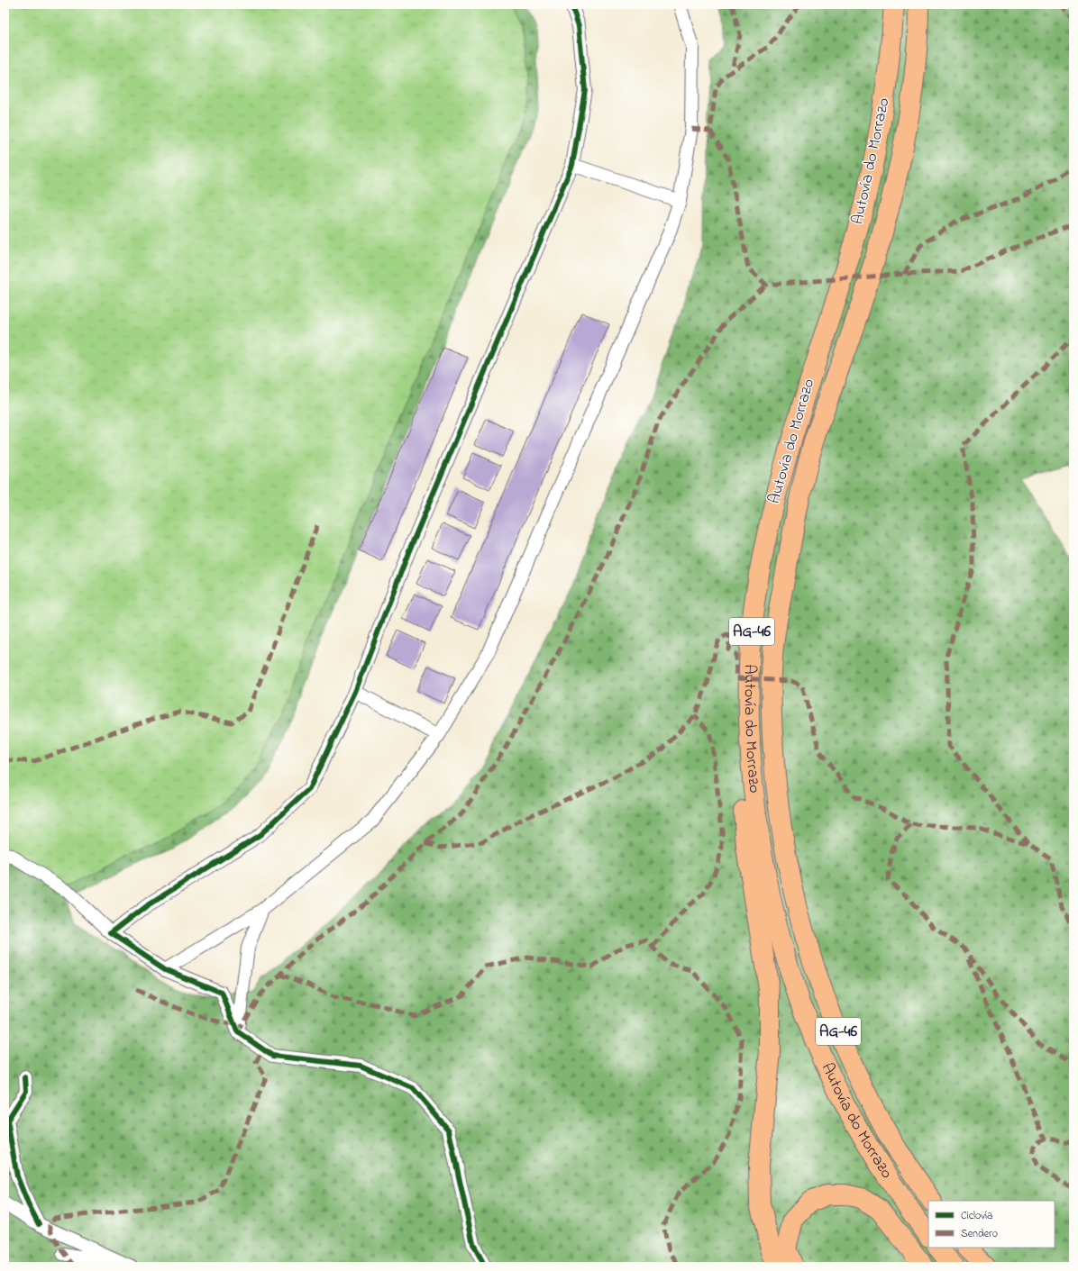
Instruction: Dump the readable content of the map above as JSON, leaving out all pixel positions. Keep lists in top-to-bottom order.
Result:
{
  "streets": {
    "highway": ["Autovía do Morrazo", "AG-46"]
  },
  "legend": ["Ciclovía", "Sendero"]
}
